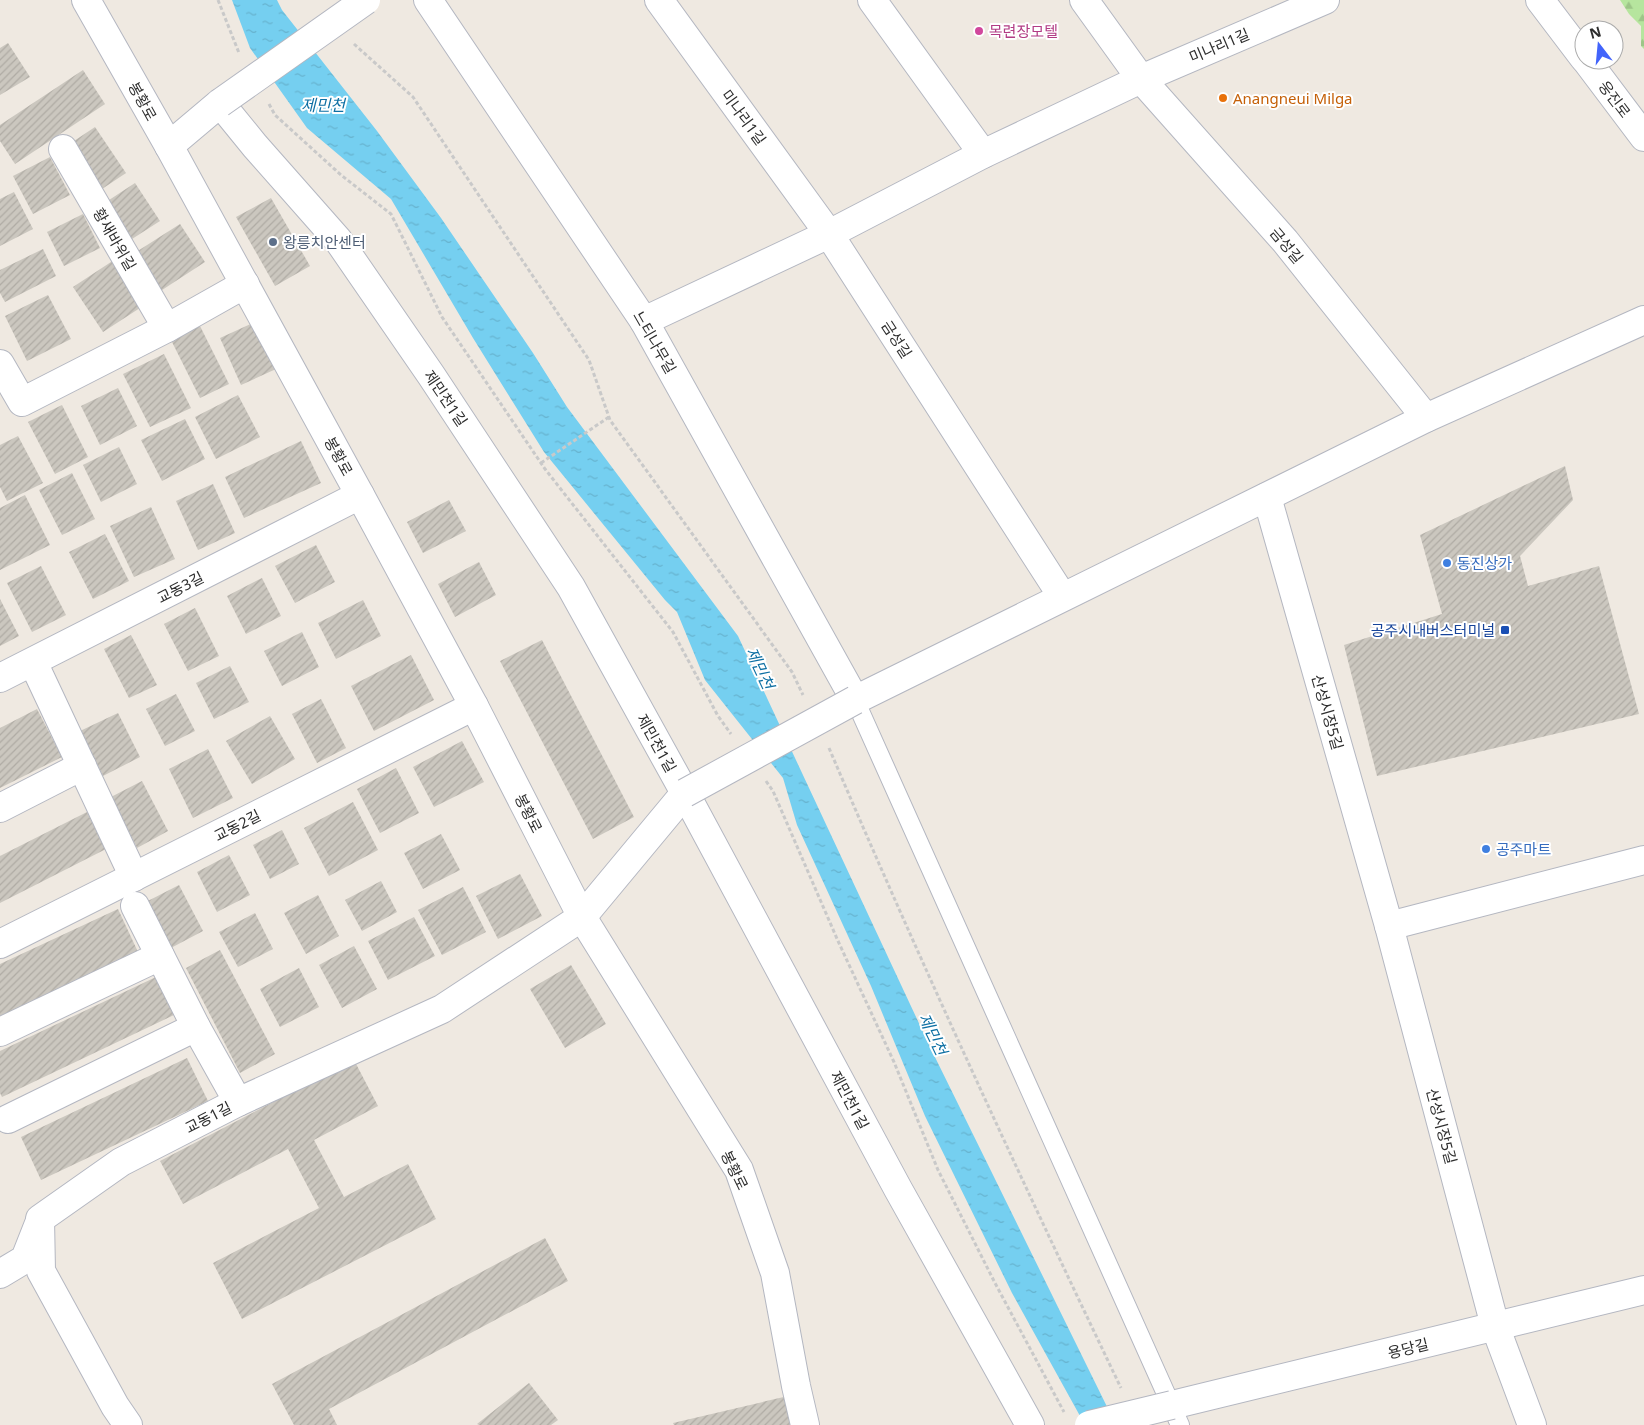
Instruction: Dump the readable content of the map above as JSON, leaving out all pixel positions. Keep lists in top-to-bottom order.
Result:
{
  "streets": {
    "street": [
      "미나리1길",
      "웅진로",
      "봉황로",
      "황새바위길",
      "금성길",
      "느티나무길",
      "제민천1길",
      "교동3길",
      "산성시장5길",
      "교동2길",
      "교동1길",
      "용당길"
    ]
  },
  "crossings": [
    ["미나리1길", "금성길"],
    ["미나리1길", "느티나무길"],
    ["봉황로", "교동3길"],
    ["봉황로", "교동2길"],
    ["봉황로", "교동1길"],
    ["산성시장5길", "용당길"]
  ],
  "water": ["제민천"],
  "places": {
    "other": [
      "목련장모텔",
      "Anangneui Milga",
      "왕릉치안센터",
      "동진상가",
      "공주마트"
    ],
    "transit": ["공주시내버스터미널"]
  },
  "north": "top"
}
